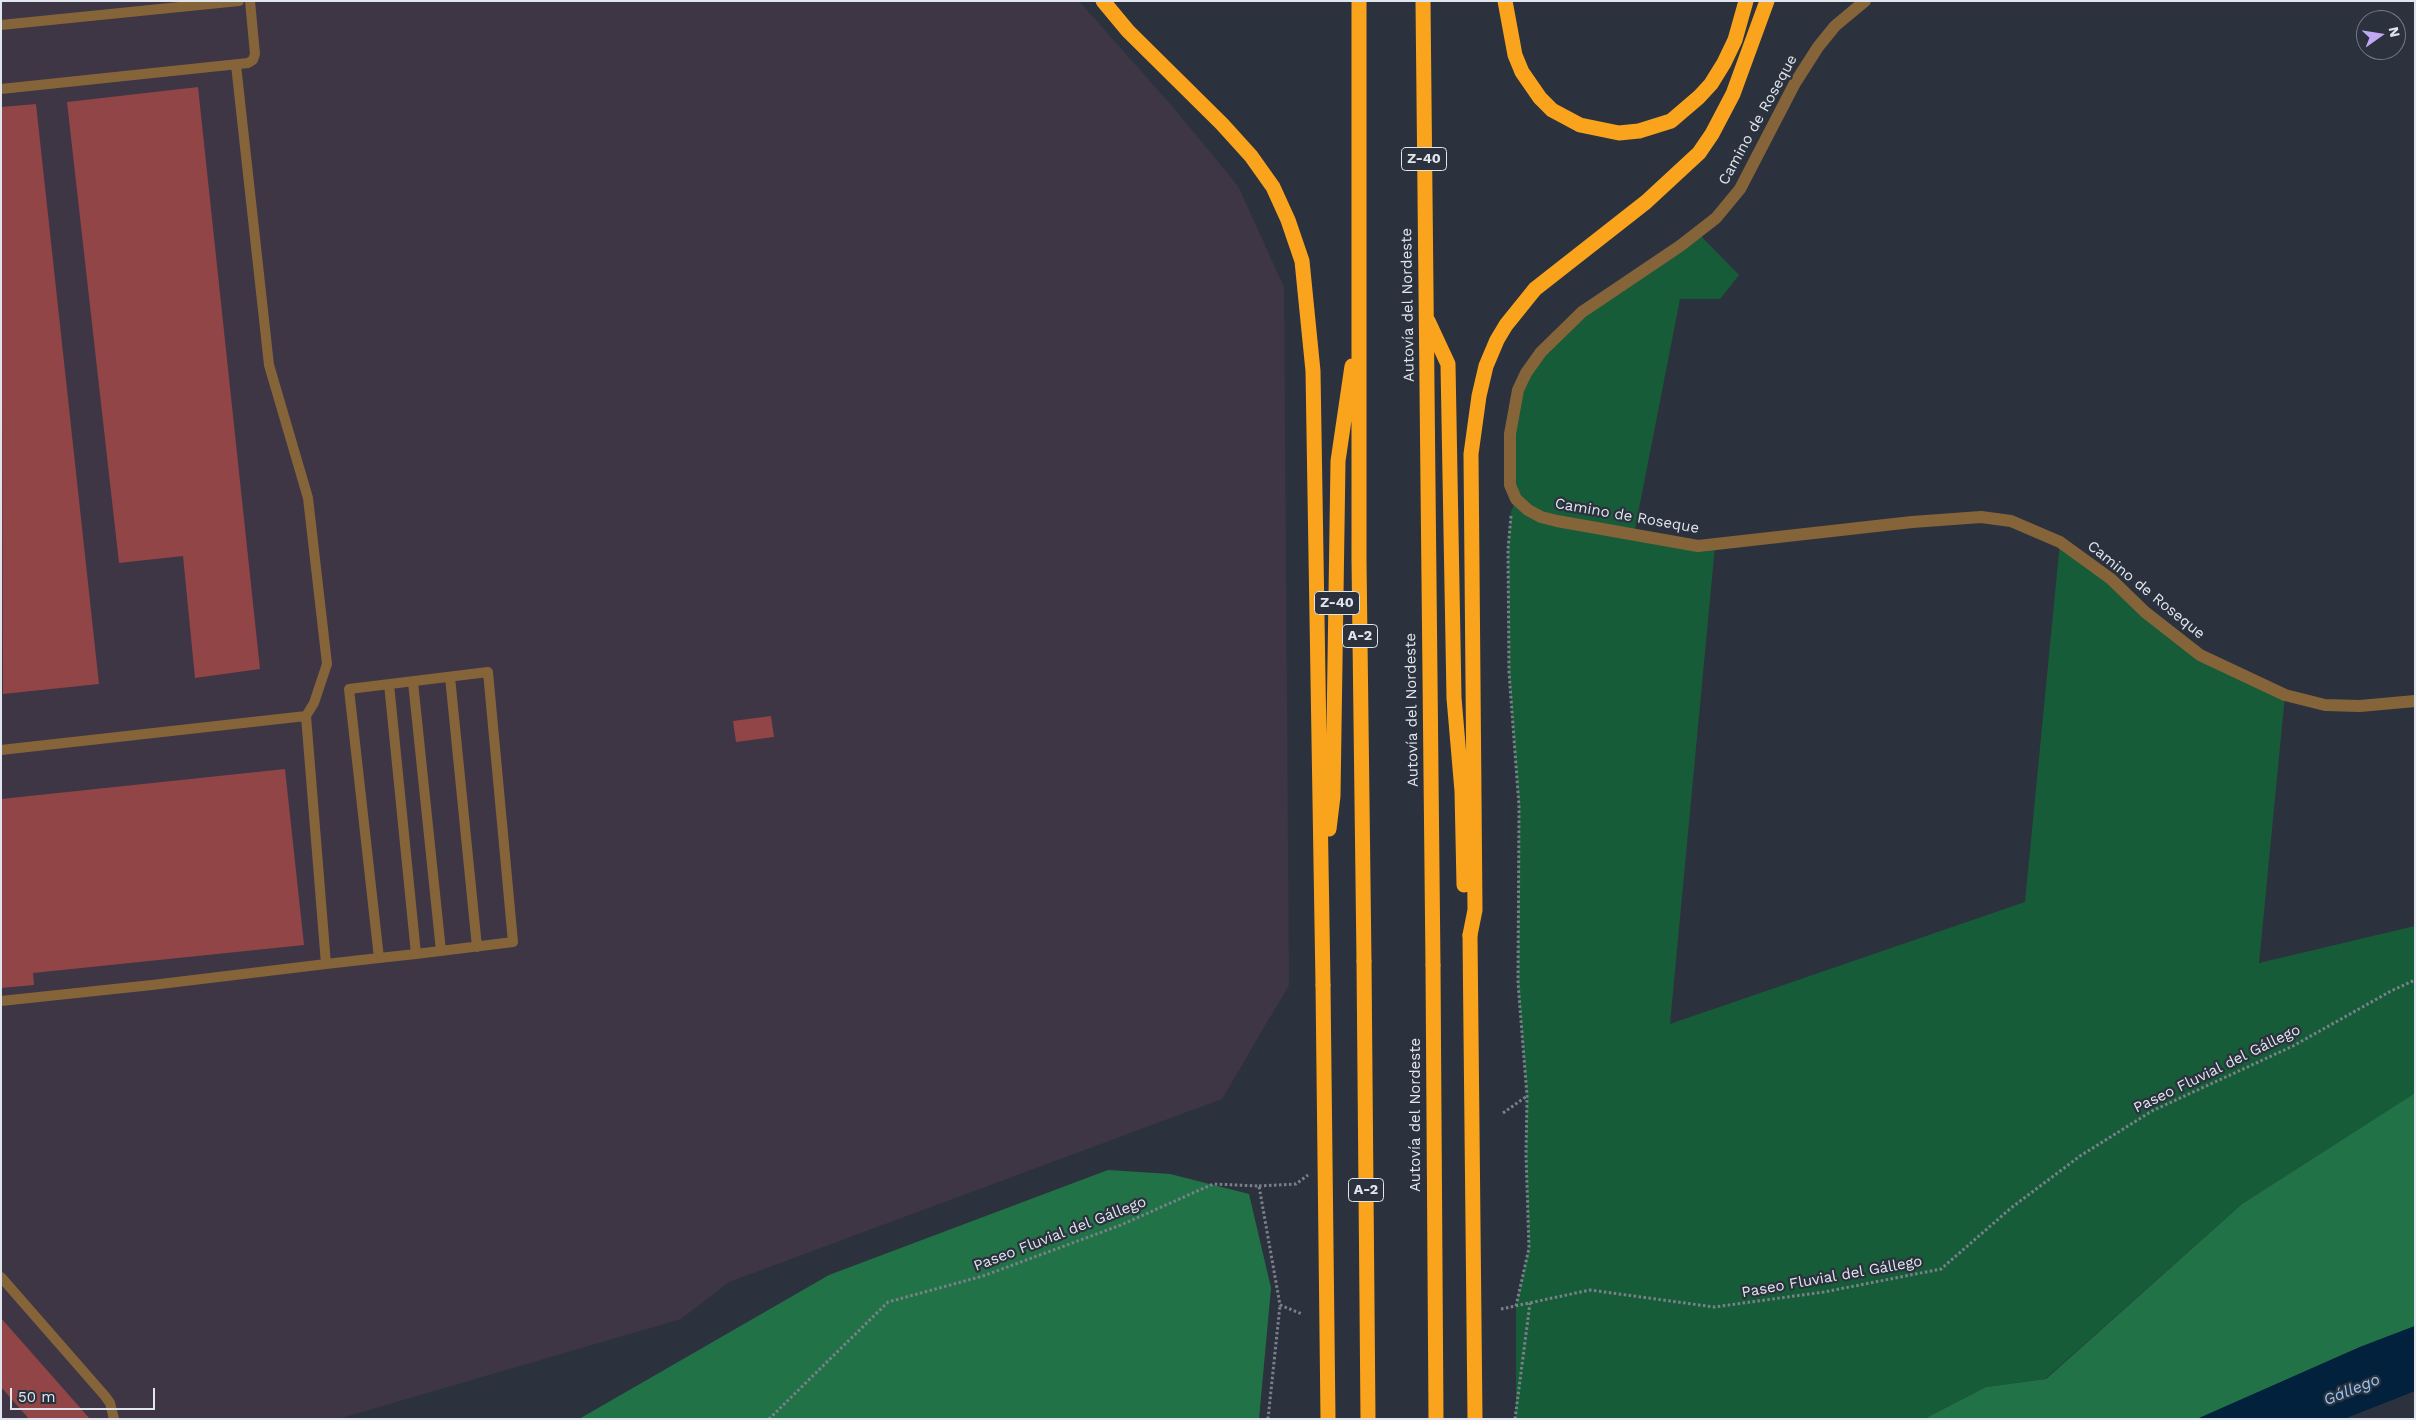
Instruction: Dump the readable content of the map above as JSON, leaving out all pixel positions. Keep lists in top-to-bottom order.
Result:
{
  "streets": {
    "highway": ["Z-40", "Autovía del Nordeste", "A-2"],
    "street": ["Camino de Roseque"],
    "path": ["Paseo Fluvial del Gállego"]
  },
  "crossings": [
    ["Z-40", "A-2"]
  ],
  "water": ["Gállego"],
  "scale_bar": "50 m",
  "north": "right"
}
